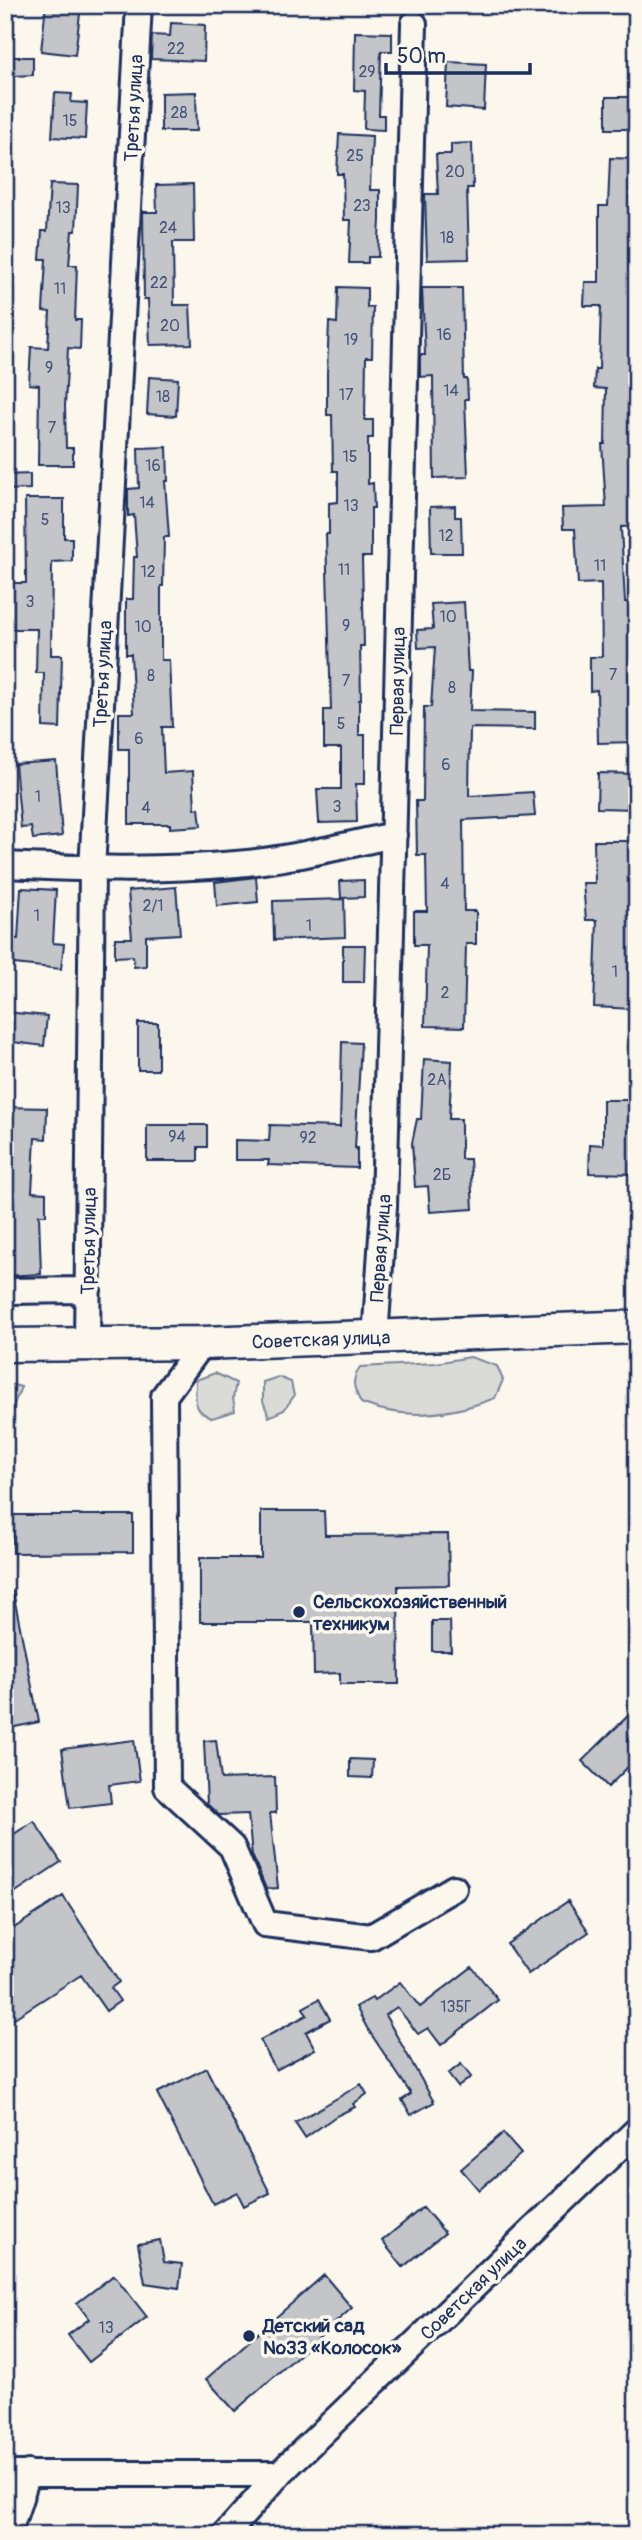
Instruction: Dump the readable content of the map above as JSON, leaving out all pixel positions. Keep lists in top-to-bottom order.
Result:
{
  "streets": {
    "main road": ["Советская улица"],
    "street": ["Третья улица", "Первая улица"]
  },
  "crossings": [
    ["Третья улица", "Советская улица"],
    ["Первая улица", "Советская улица"]
  ],
  "places": ["Сельскохозяйственный техникум", "Детский сад №33 «Колосок»"],
  "house_numbers": [
    "22",
    "29",
    "28",
    "15",
    "25",
    "20",
    "23",
    "13",
    "24",
    "18",
    "22",
    "11",
    "20",
    "16",
    "19",
    "9",
    "14",
    "17",
    "18",
    "7",
    "15",
    "16",
    "14",
    "13",
    "5",
    "12",
    "11",
    "11",
    "12",
    "3",
    "10",
    "9",
    "10",
    "7",
    "8",
    "7",
    "8",
    "5",
    "6",
    "6",
    "1",
    "3",
    "4",
    "4",
    "2/1",
    "1",
    "1",
    "1",
    "2",
    "2А",
    "94",
    "92",
    "2Б",
    "135Г",
    "13"
  ],
  "scale_bar": "50 m"
}
